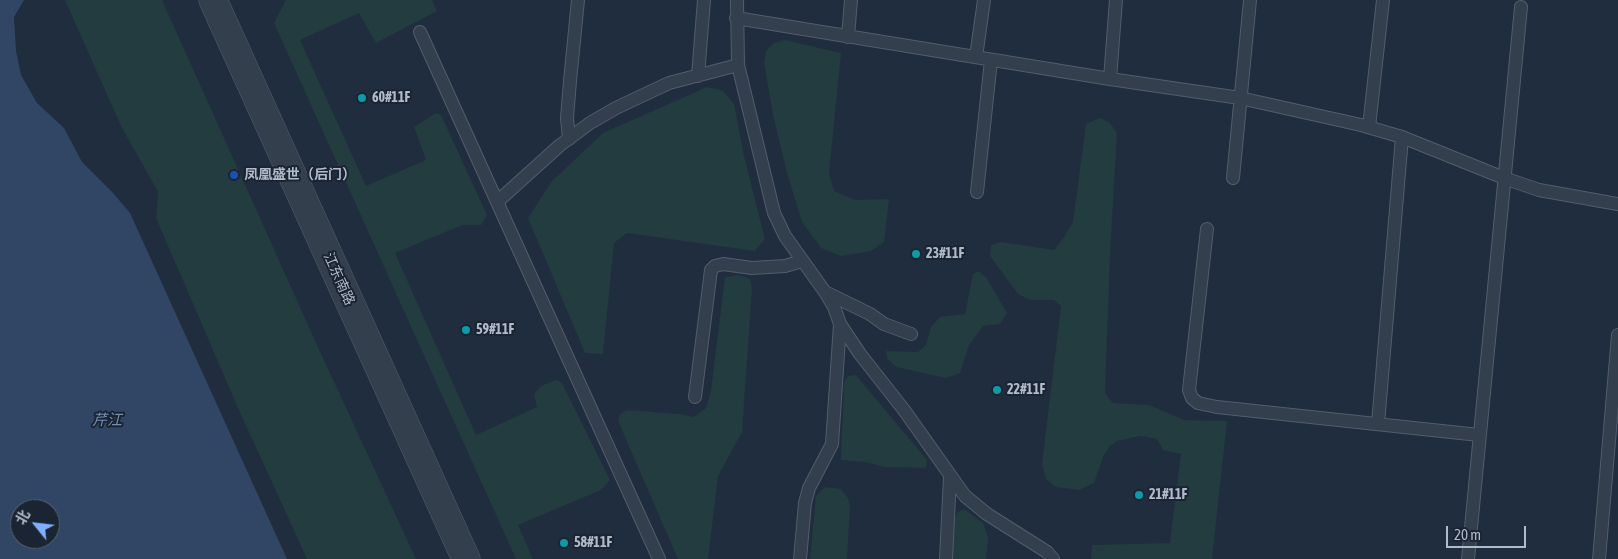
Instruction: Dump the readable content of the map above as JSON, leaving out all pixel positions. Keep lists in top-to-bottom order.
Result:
{
  "streets": {
    "street": ["江东南路"]
  },
  "water": ["芹江"],
  "places": [
    "60#11F",
    "凤凰盛世（后门）",
    "23#11F",
    "59#11F",
    "22#11F",
    "21#11F",
    "58#11F"
  ],
  "scale_bar": "20 m",
  "north": "top left"
}
